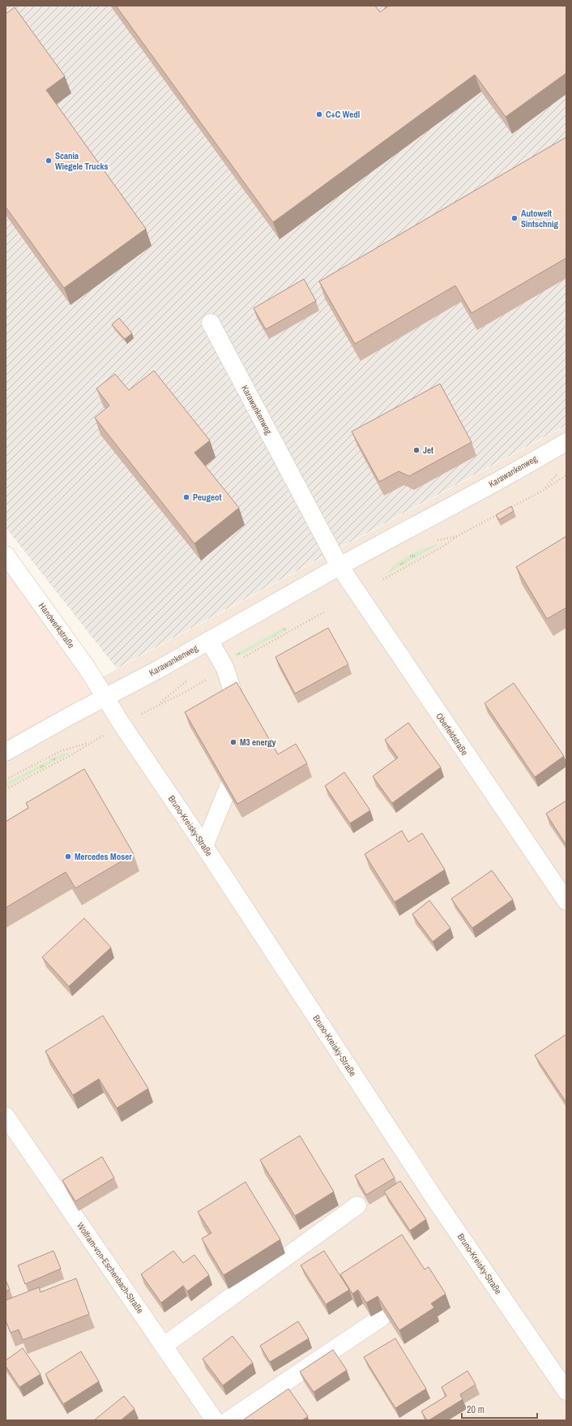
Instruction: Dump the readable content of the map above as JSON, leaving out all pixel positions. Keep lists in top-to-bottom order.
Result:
{
  "streets": {
    "street": [
      "Karawankenweg",
      "Handwerkstraße",
      "Oberfeldstraße",
      "Bruno-Kreisky-Straße",
      "Wolfram-von-Eschenbach-Straße"
    ]
  },
  "crossings": [
    ["Karawankenweg", "Handwerkstraße"],
    ["Karawankenweg", "Oberfeldstraße"],
    ["Karawankenweg", "Bruno-Kreisky-Straße"],
    ["Handwerkstraße", "Bruno-Kreisky-Straße"]
  ],
  "places": [
    "C+C Wedl",
    "Scania Wiegele Trucks",
    "Autowelt Sintschnig",
    "Jet",
    "Peugeot",
    "M3 energy",
    "Mercedes Moser"
  ],
  "scale_bar": "20 m"
}
